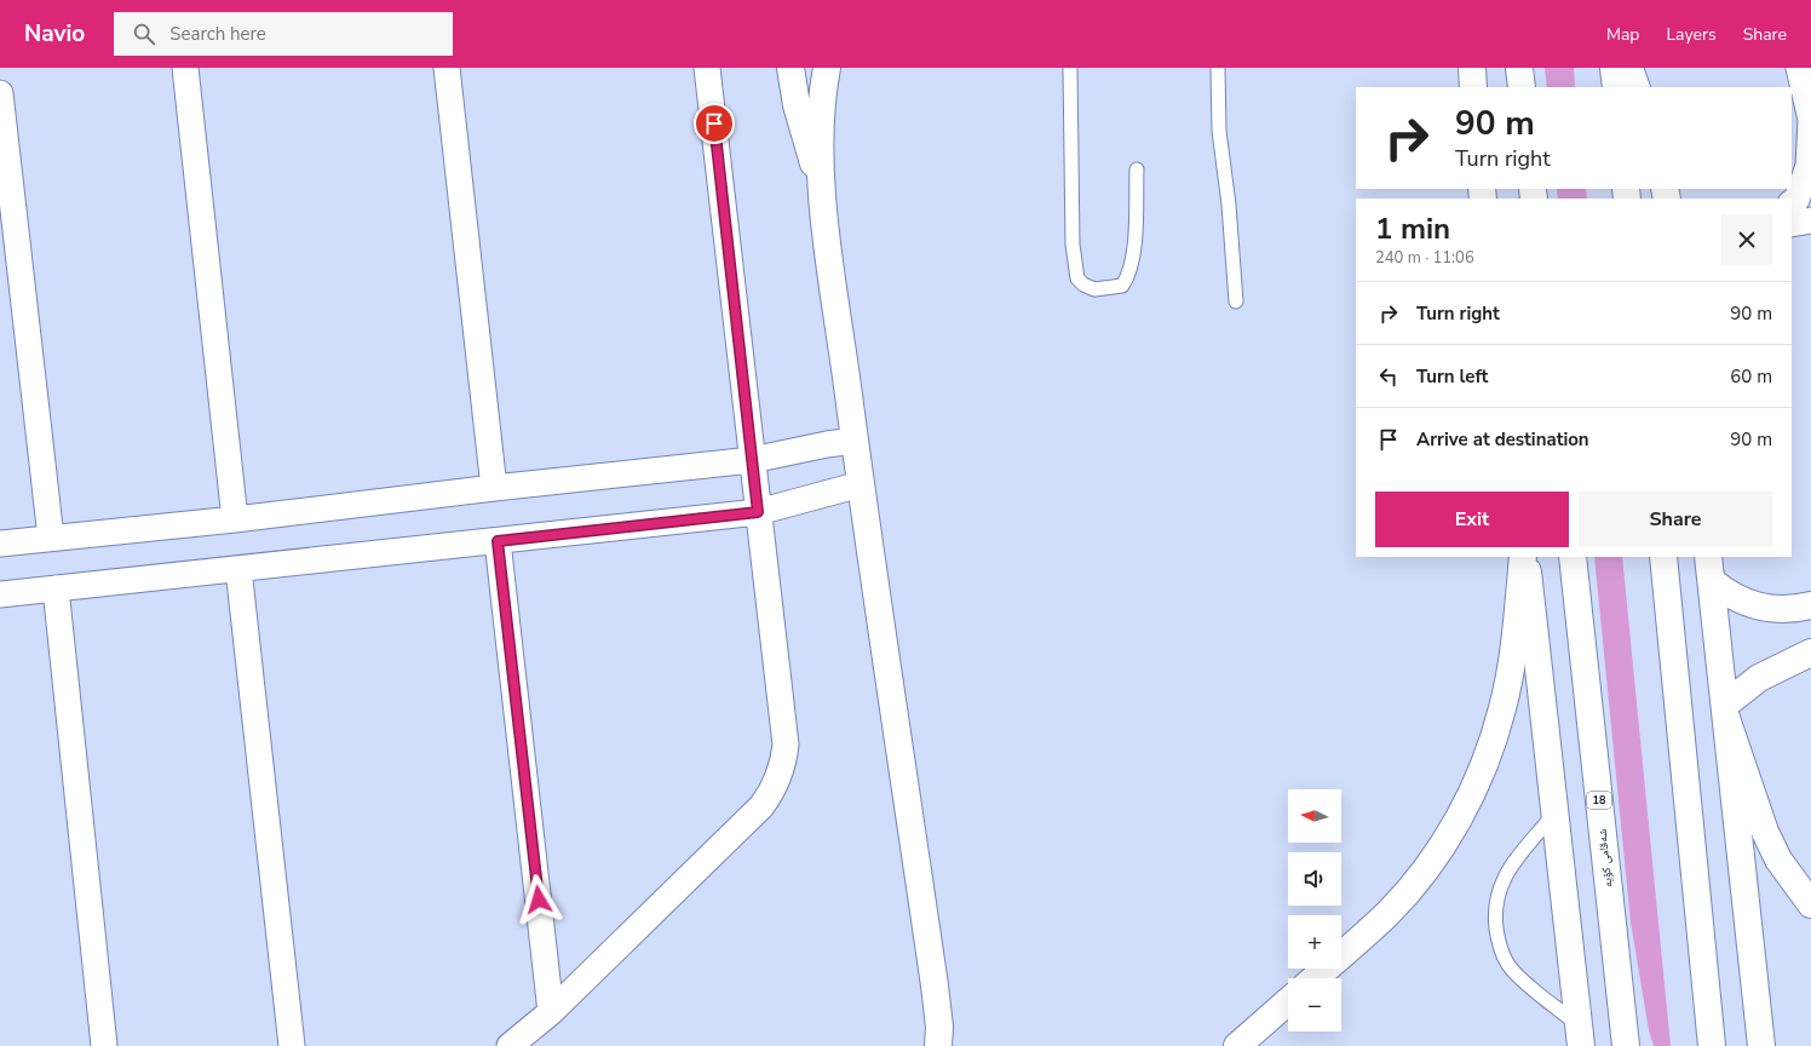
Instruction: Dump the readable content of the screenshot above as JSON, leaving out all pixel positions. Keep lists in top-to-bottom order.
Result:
{
  "streets": {
    "main road": ["18", "شەقامی کۆیە"]
  },
  "north": "left",
  "page": {
    "header": "Navio",
    "search": "Search here",
    "nav": ["Map", "Layers", "Share"],
    "turn": ["90 m", "Turn right"],
    "heading": ["1 min", "240 m · 11:06"],
    "list": [
      {
        "name": "Turn right",
        "value": "90 m"
      },
      {
        "name": "Turn left",
        "value": "60 m"
      },
      {
        "name": "Arrive at destination",
        "value": "90 m"
      }
    ],
    "buttons": ["Exit", "Share"],
    "map_buttons": ["+", "−"]
  }
}
